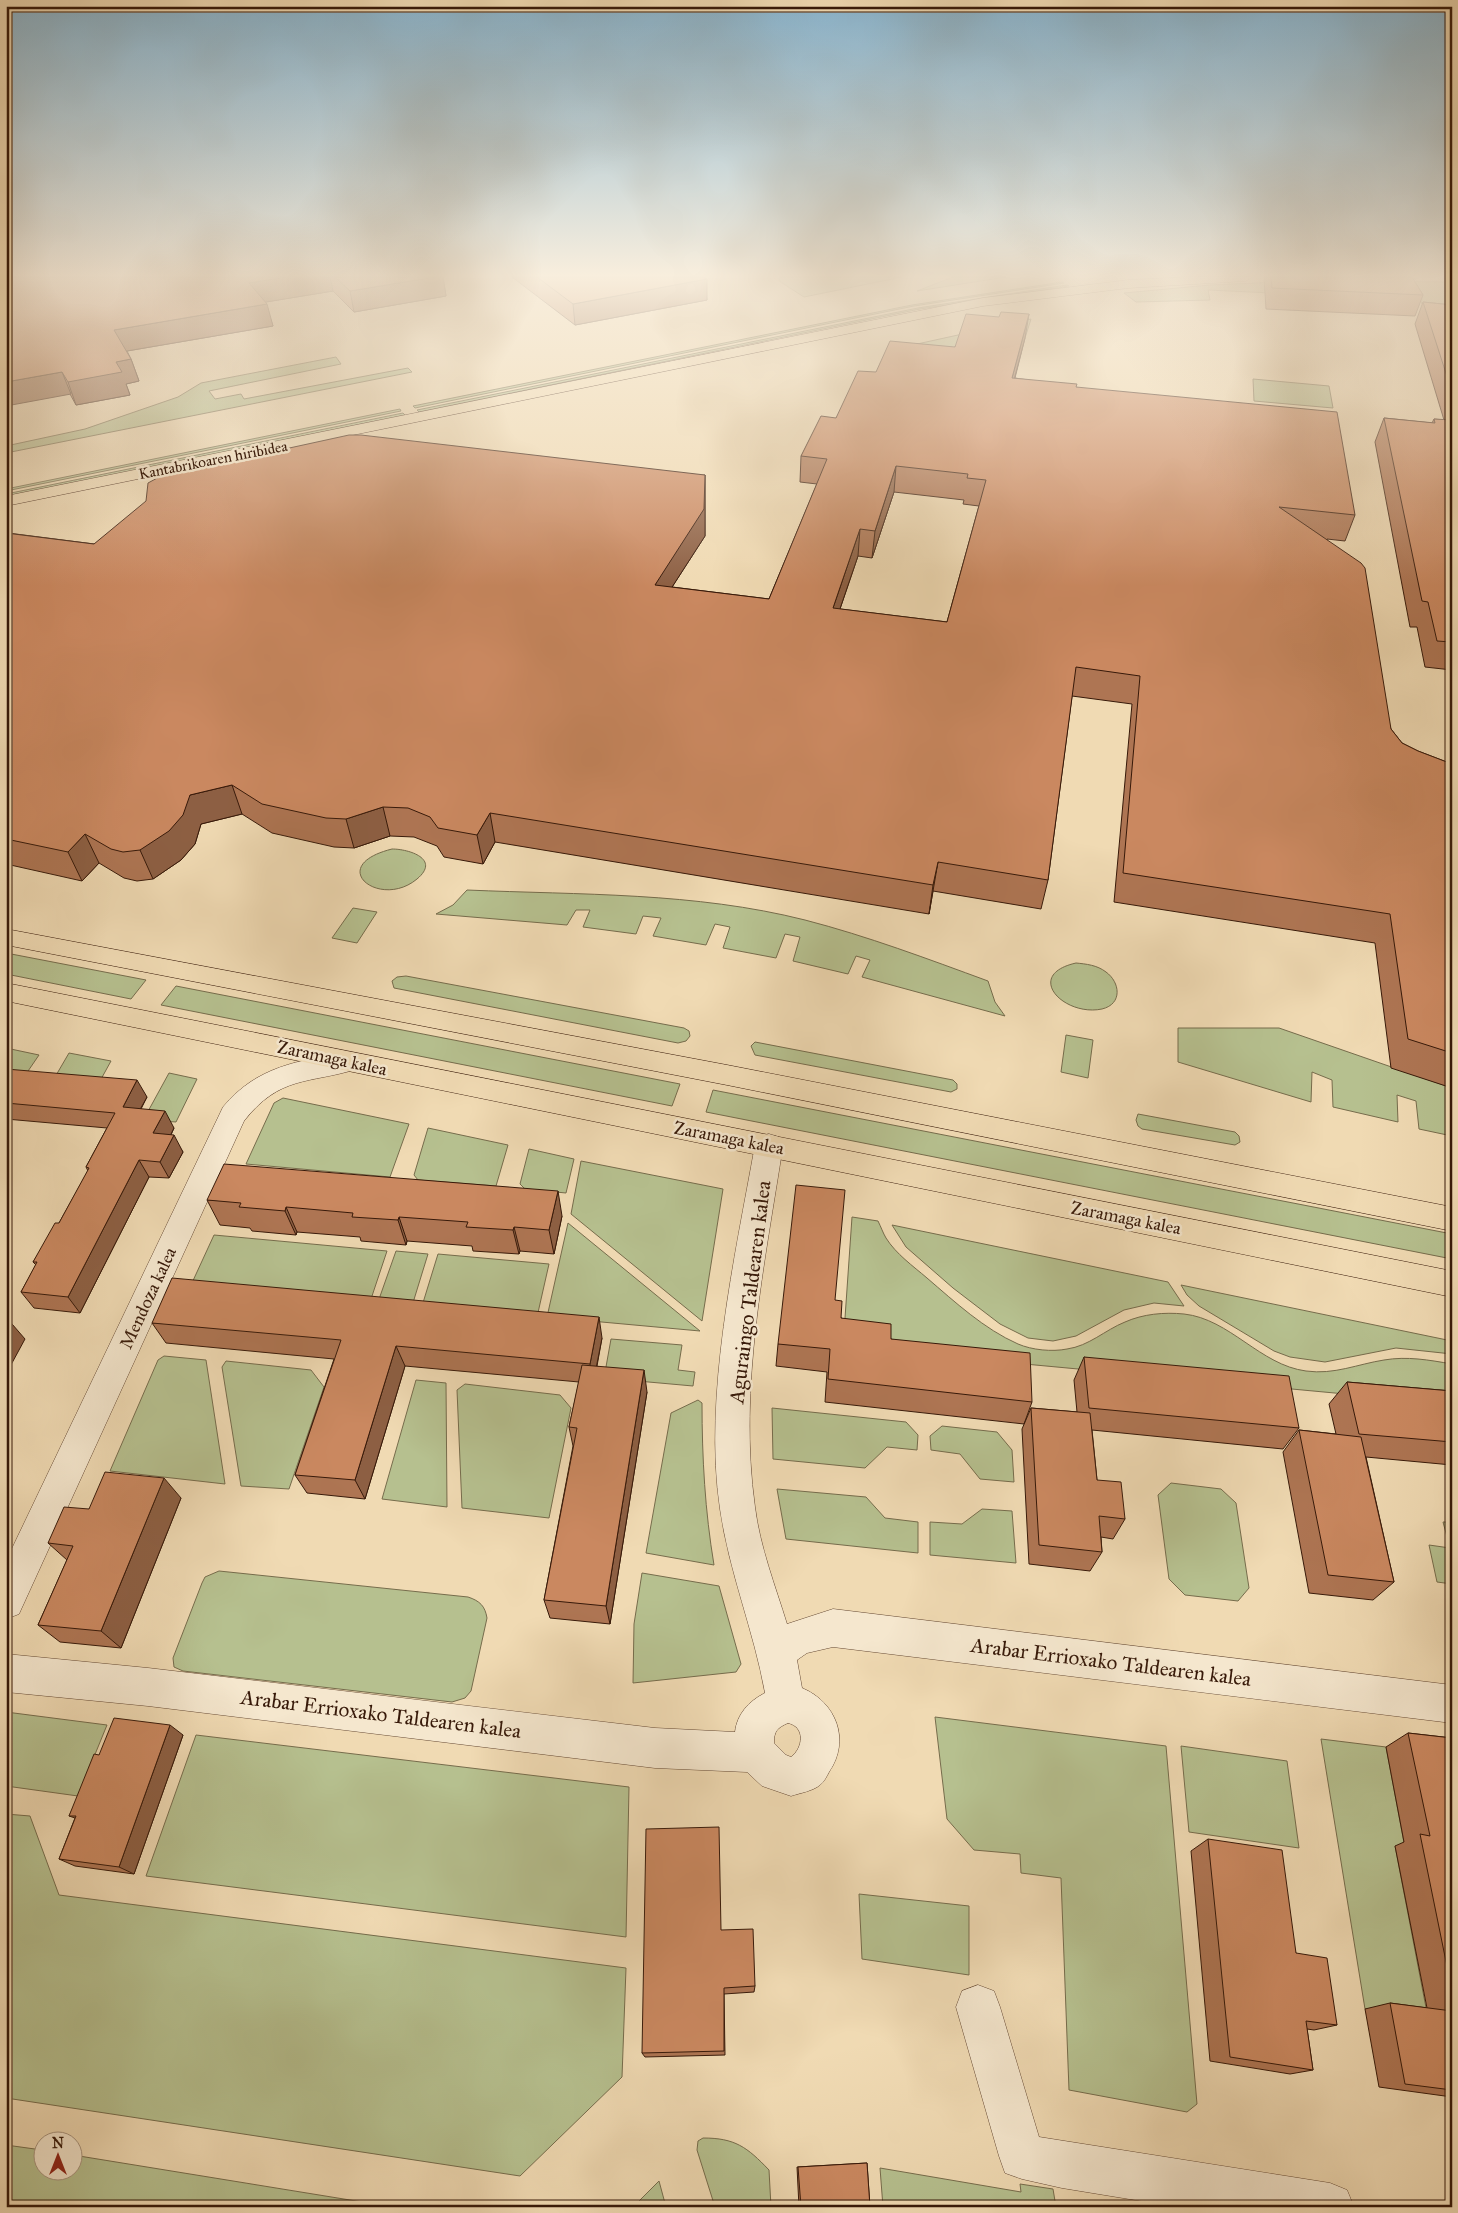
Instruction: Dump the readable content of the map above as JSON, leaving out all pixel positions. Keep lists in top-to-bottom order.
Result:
{
  "streets": {
    "main road": ["Kantabrikoaren hiribidea", "Zaramaga kalea"],
    "street": ["Aguraingo Taldearen kalea", "Mendoza kalea", "Arabar Errioxako Taldearen kalea"]
  },
  "crossings": [
    ["Zaramaga kalea", "Aguraingo Taldearen kalea"],
    ["Zaramaga kalea", "Mendoza kalea"],
    ["Aguraingo Taldearen kalea", "Arabar Errioxako Taldearen kalea"]
  ],
  "north": "top"
}
